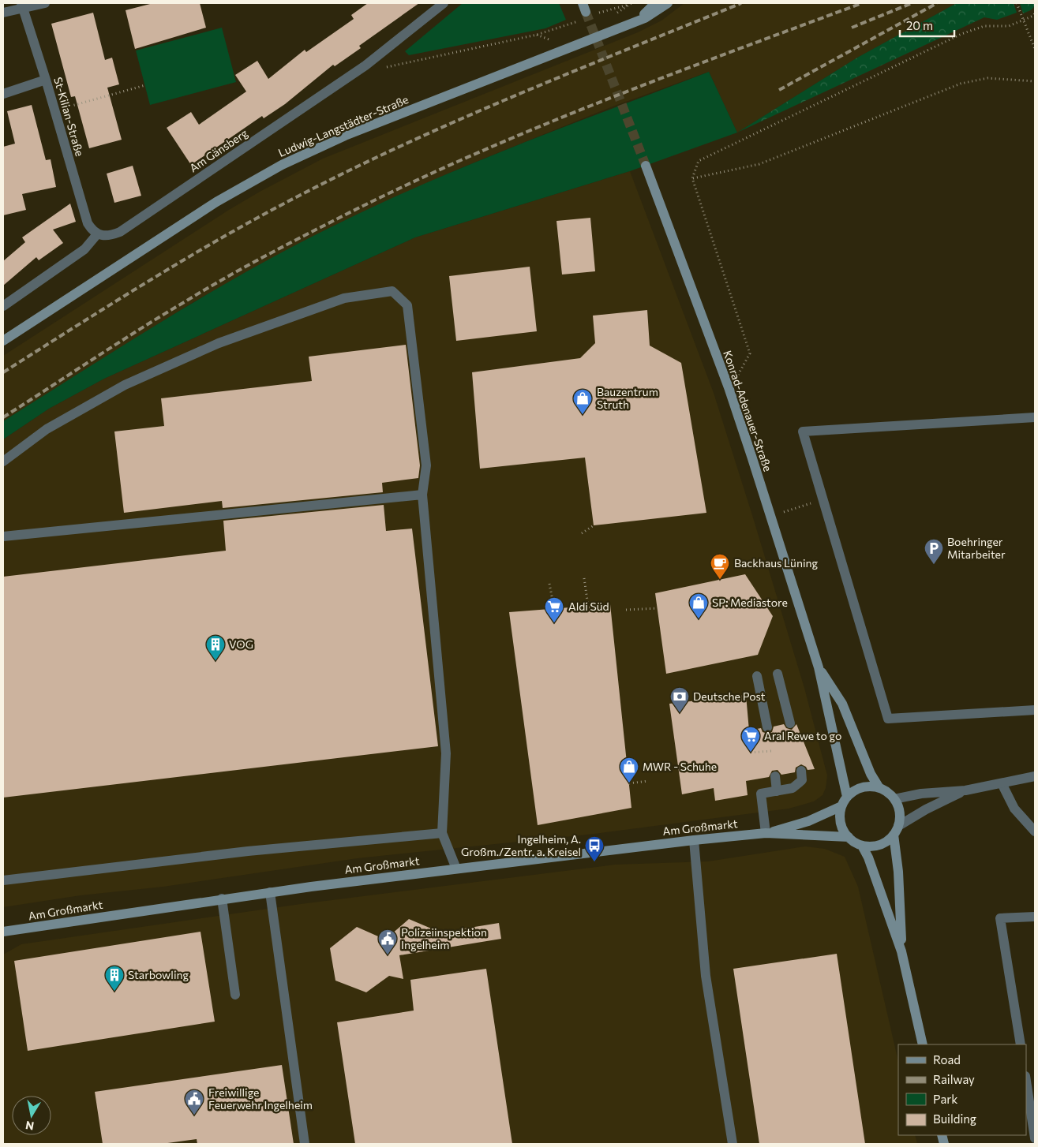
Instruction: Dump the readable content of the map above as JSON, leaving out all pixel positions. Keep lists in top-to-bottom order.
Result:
{
  "streets": {
    "main road": ["Ludwig-Langstädter-Straße", "Konrad-Adenauer-Straße", "Am Großmarkt"],
    "street": ["St-Kilian-Straße", "Am Gänsberg"]
  },
  "crossings": [
    ["St-Kilian-Straße", "Am Gänsberg"],
    ["Konrad-Adenauer-Straße", "Am Großmarkt"]
  ],
  "places": {
    "shop": ["Bauzentrum Struth", "SP: Mediastore", "MWR - Schuhe"],
    "parking": ["Boehringer Mitarbeiter"],
    "cafe": ["Backhaus Lüning"],
    "supermarket": ["Aldi Süd", "Aral Rewe to go"],
    "building": ["VOG", "Starbowling"],
    "bank": ["Deutsche Post"],
    "bus stop": ["Ingelheim, A. Großm./Zentr. a. Kreisel"],
    "public building": ["Polizeiinspektion Ingelheim", "Freiwillige Feuerwehr Ingelheim"]
  },
  "legend": [
    "Road",
    "Railway",
    "Park",
    "Building"
  ],
  "scale_bar": "20 m",
  "north": "bottom"
}
